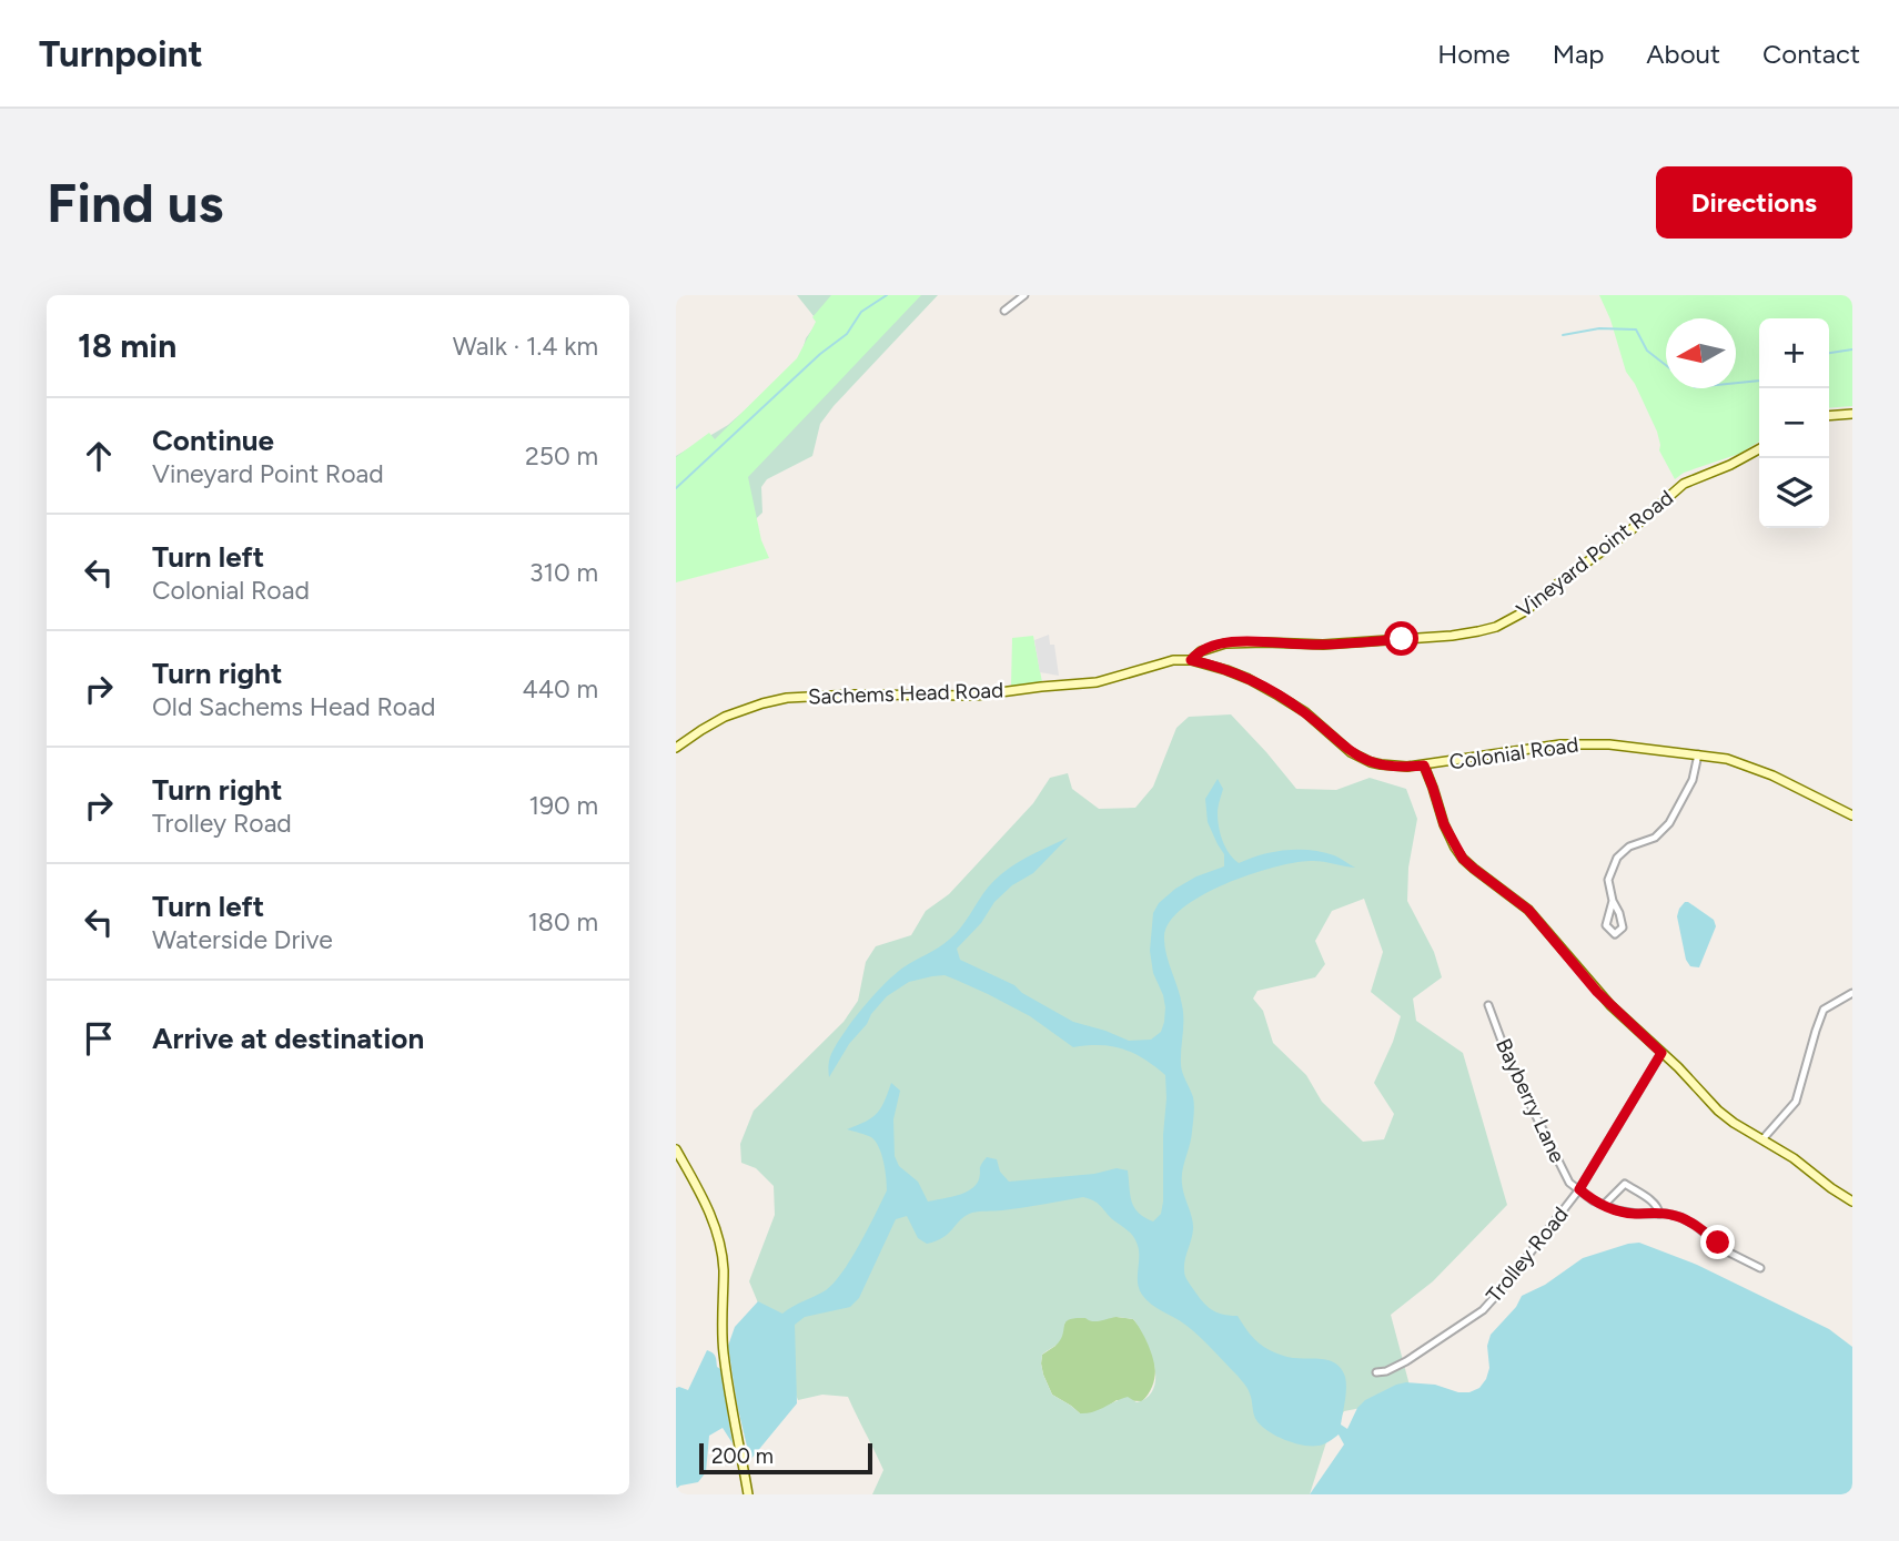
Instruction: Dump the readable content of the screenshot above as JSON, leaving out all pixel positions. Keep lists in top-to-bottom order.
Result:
{
  "streets": {
    "street": [
      "Vineyard Point Road",
      "Sachems Head Road",
      "Colonial Road",
      "Bayberry Lane",
      "Trolley Road"
    ]
  },
  "crossings": [
    ["Vineyard Point Road", "Sachems Head Road"],
    ["Vineyard Point Road", "Colonial Road"],
    ["Sachems Head Road", "Colonial Road"],
    ["Bayberry Lane", "Trolley Road"]
  ],
  "scale_bar": "200 m",
  "north": "left",
  "page": {
    "header": "Turnpoint",
    "nav": [
      "Home",
      "Map",
      "About",
      "Contact"
    ],
    "buttons": "Directions",
    "title": "Find us",
    "heading": ["18 min", "Walk · 1.4 km"],
    "map_buttons": ["+", "−"],
    "list": [
      ["Continue", "Vineyard Point Road", "250 m"],
      ["Turn left", "Colonial Road", "310 m"],
      ["Turn right", "Old Sachems Head Road", "440 m"],
      ["Turn right", "Trolley Road", "190 m"],
      ["Turn left", "Waterside Drive", "180 m"],
      "Arrive at destination"
    ],
    "scale": "200 m"
  }
}
